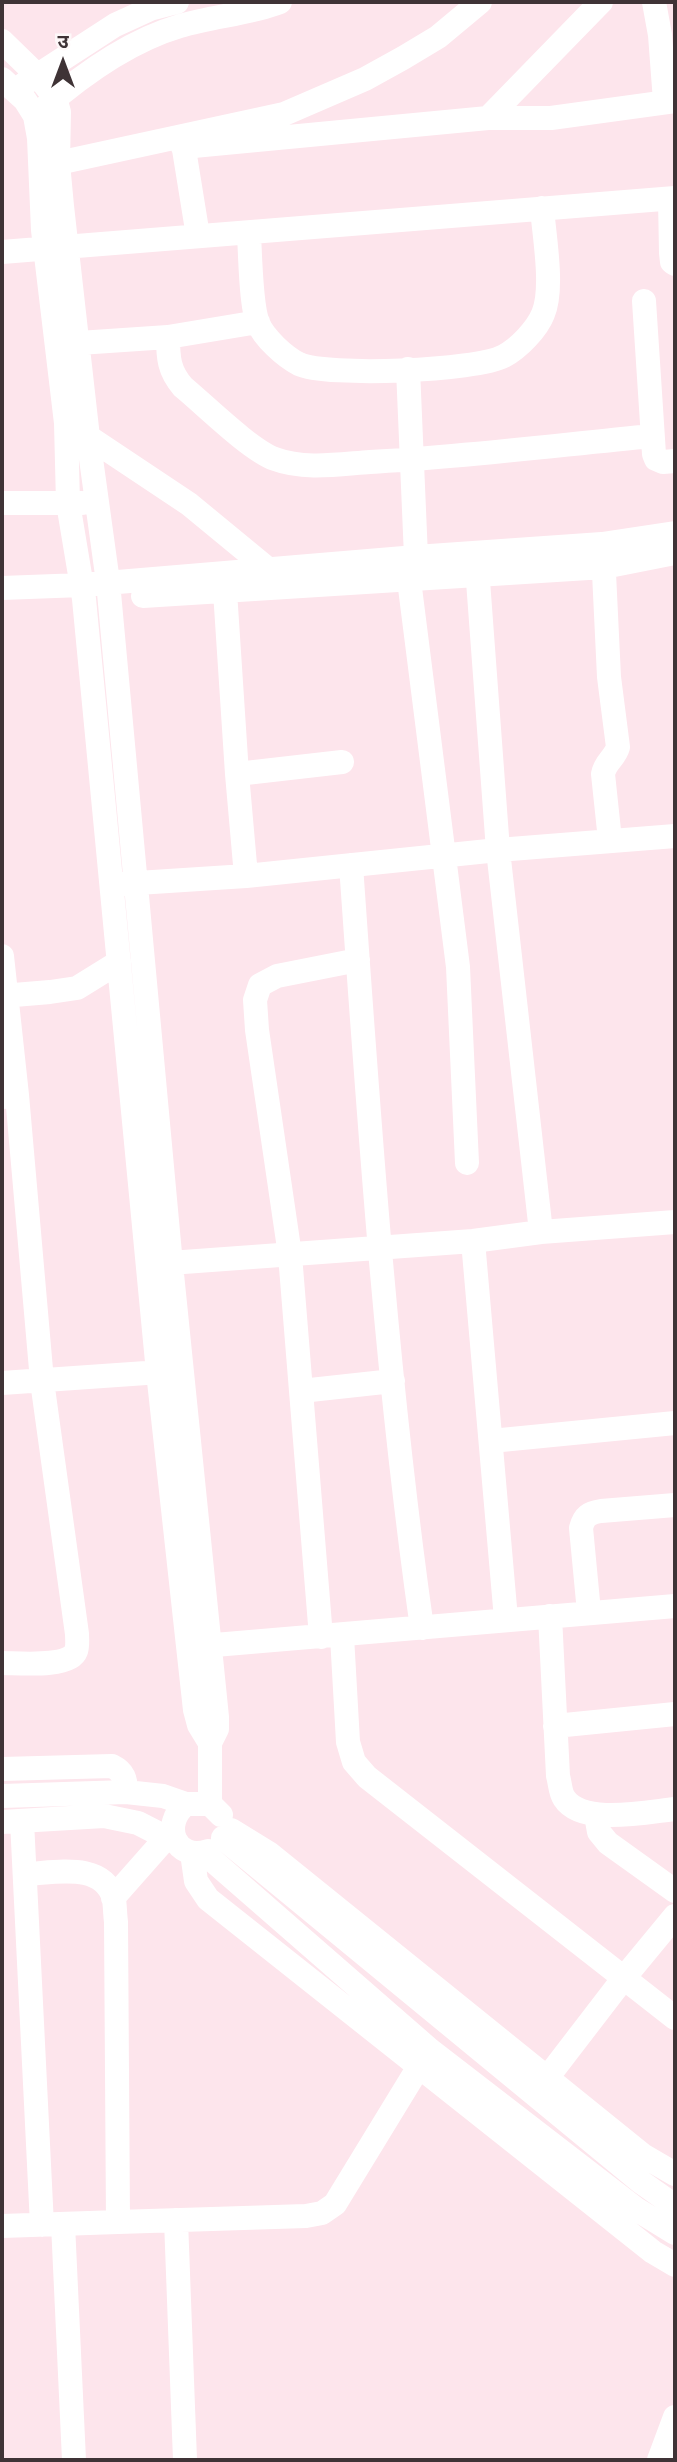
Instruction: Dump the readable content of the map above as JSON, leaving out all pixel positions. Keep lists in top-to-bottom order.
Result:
{
  "north": "top"
}
